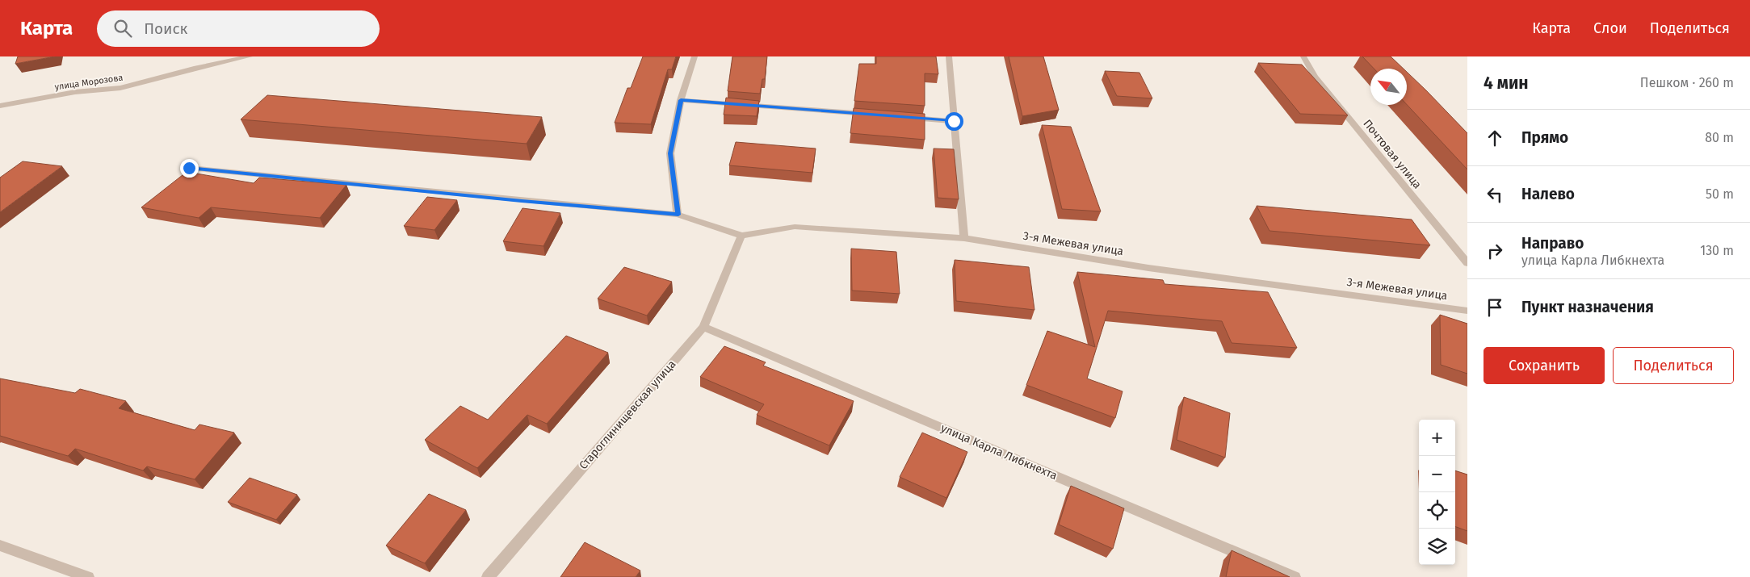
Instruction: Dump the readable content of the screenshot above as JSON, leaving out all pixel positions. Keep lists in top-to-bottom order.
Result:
{
  "streets": {
    "street": [
      "улица Морозова",
      "Почтовая улица",
      "3-я Межевая улица",
      "Староглинищевская улица",
      "улица Карла Либкнехта"
    ]
  },
  "crossings": [
    ["3-я Межевая улица", "Староглинищевская улица"],
    ["Староглинищевская улица", "улица Карла Либкнехта"]
  ],
  "north": "top left",
  "page": {
    "header": "Карта",
    "search": "Поиск",
    "nav": ["Карта", "Слои", "Поделиться"],
    "heading": ["4 мин", "Пешком · 260 m"],
    "list": [
      ["Прямо", "80 m"],
      ["Налево", "50 m"],
      ["Направо", "улица Карла Либкнехта", "130 m"],
      "Пункт назначения"
    ],
    "buttons": ["Сохранить", "Поделиться"],
    "map_buttons": ["+", "−"]
  }
}
